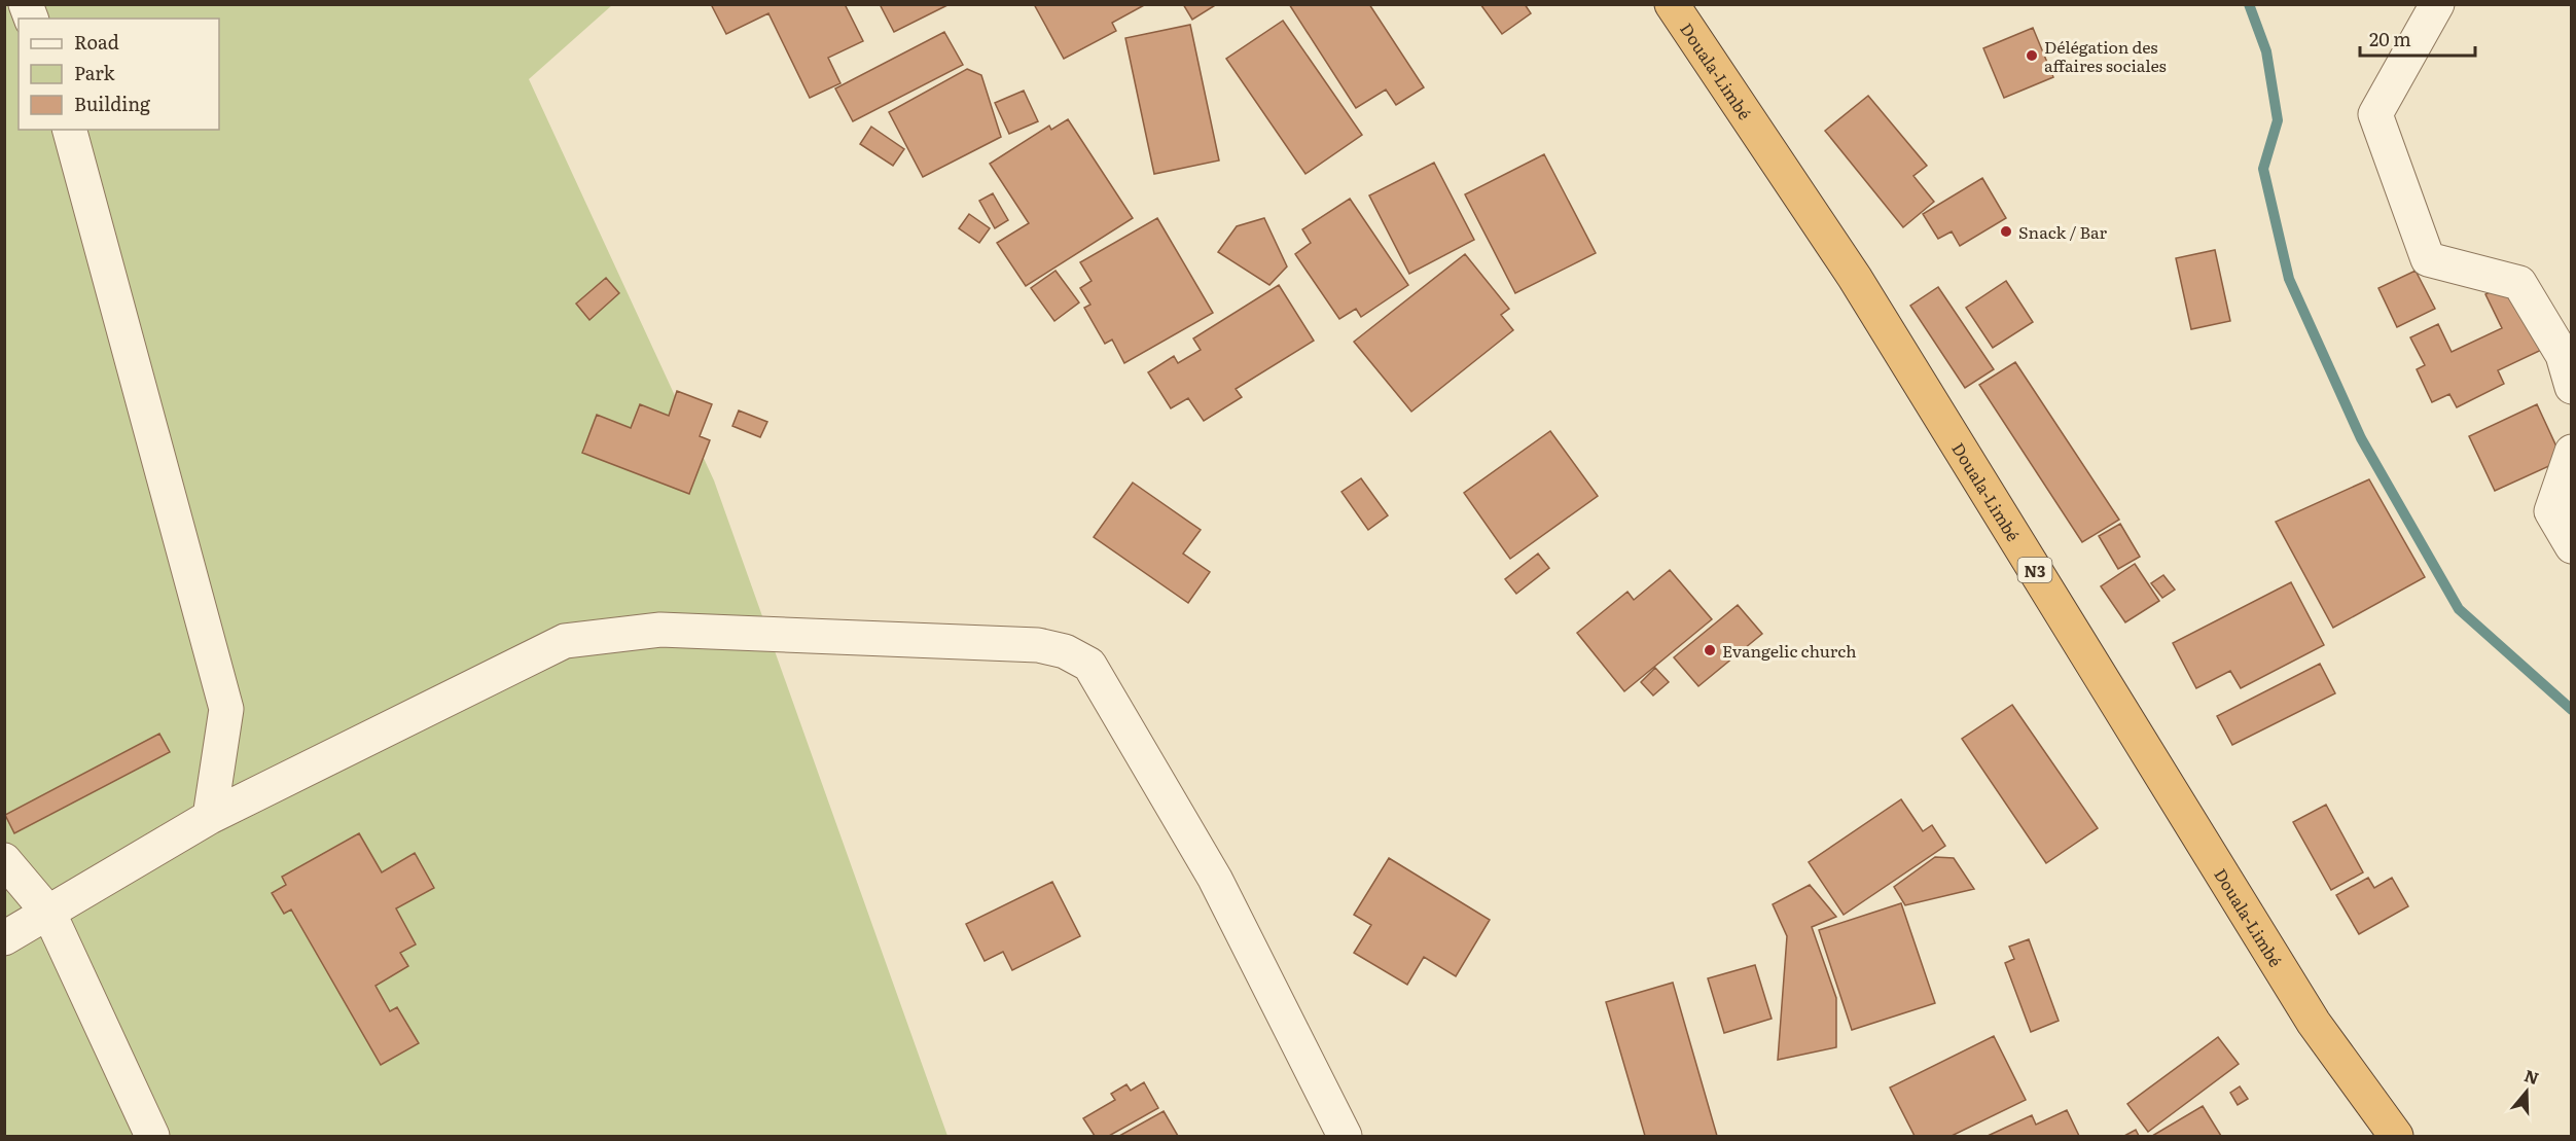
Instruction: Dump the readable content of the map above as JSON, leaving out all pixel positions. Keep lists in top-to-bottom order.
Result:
{
  "streets": {
    "highway": ["Douala-Limbé", "N3"]
  },
  "places": ["Délégation des affaires sociales", "Snack / Bar", "Evangelic church"],
  "legend": ["Road", "Park", "Building"],
  "scale_bar": "20 m",
  "north": "top"
}
